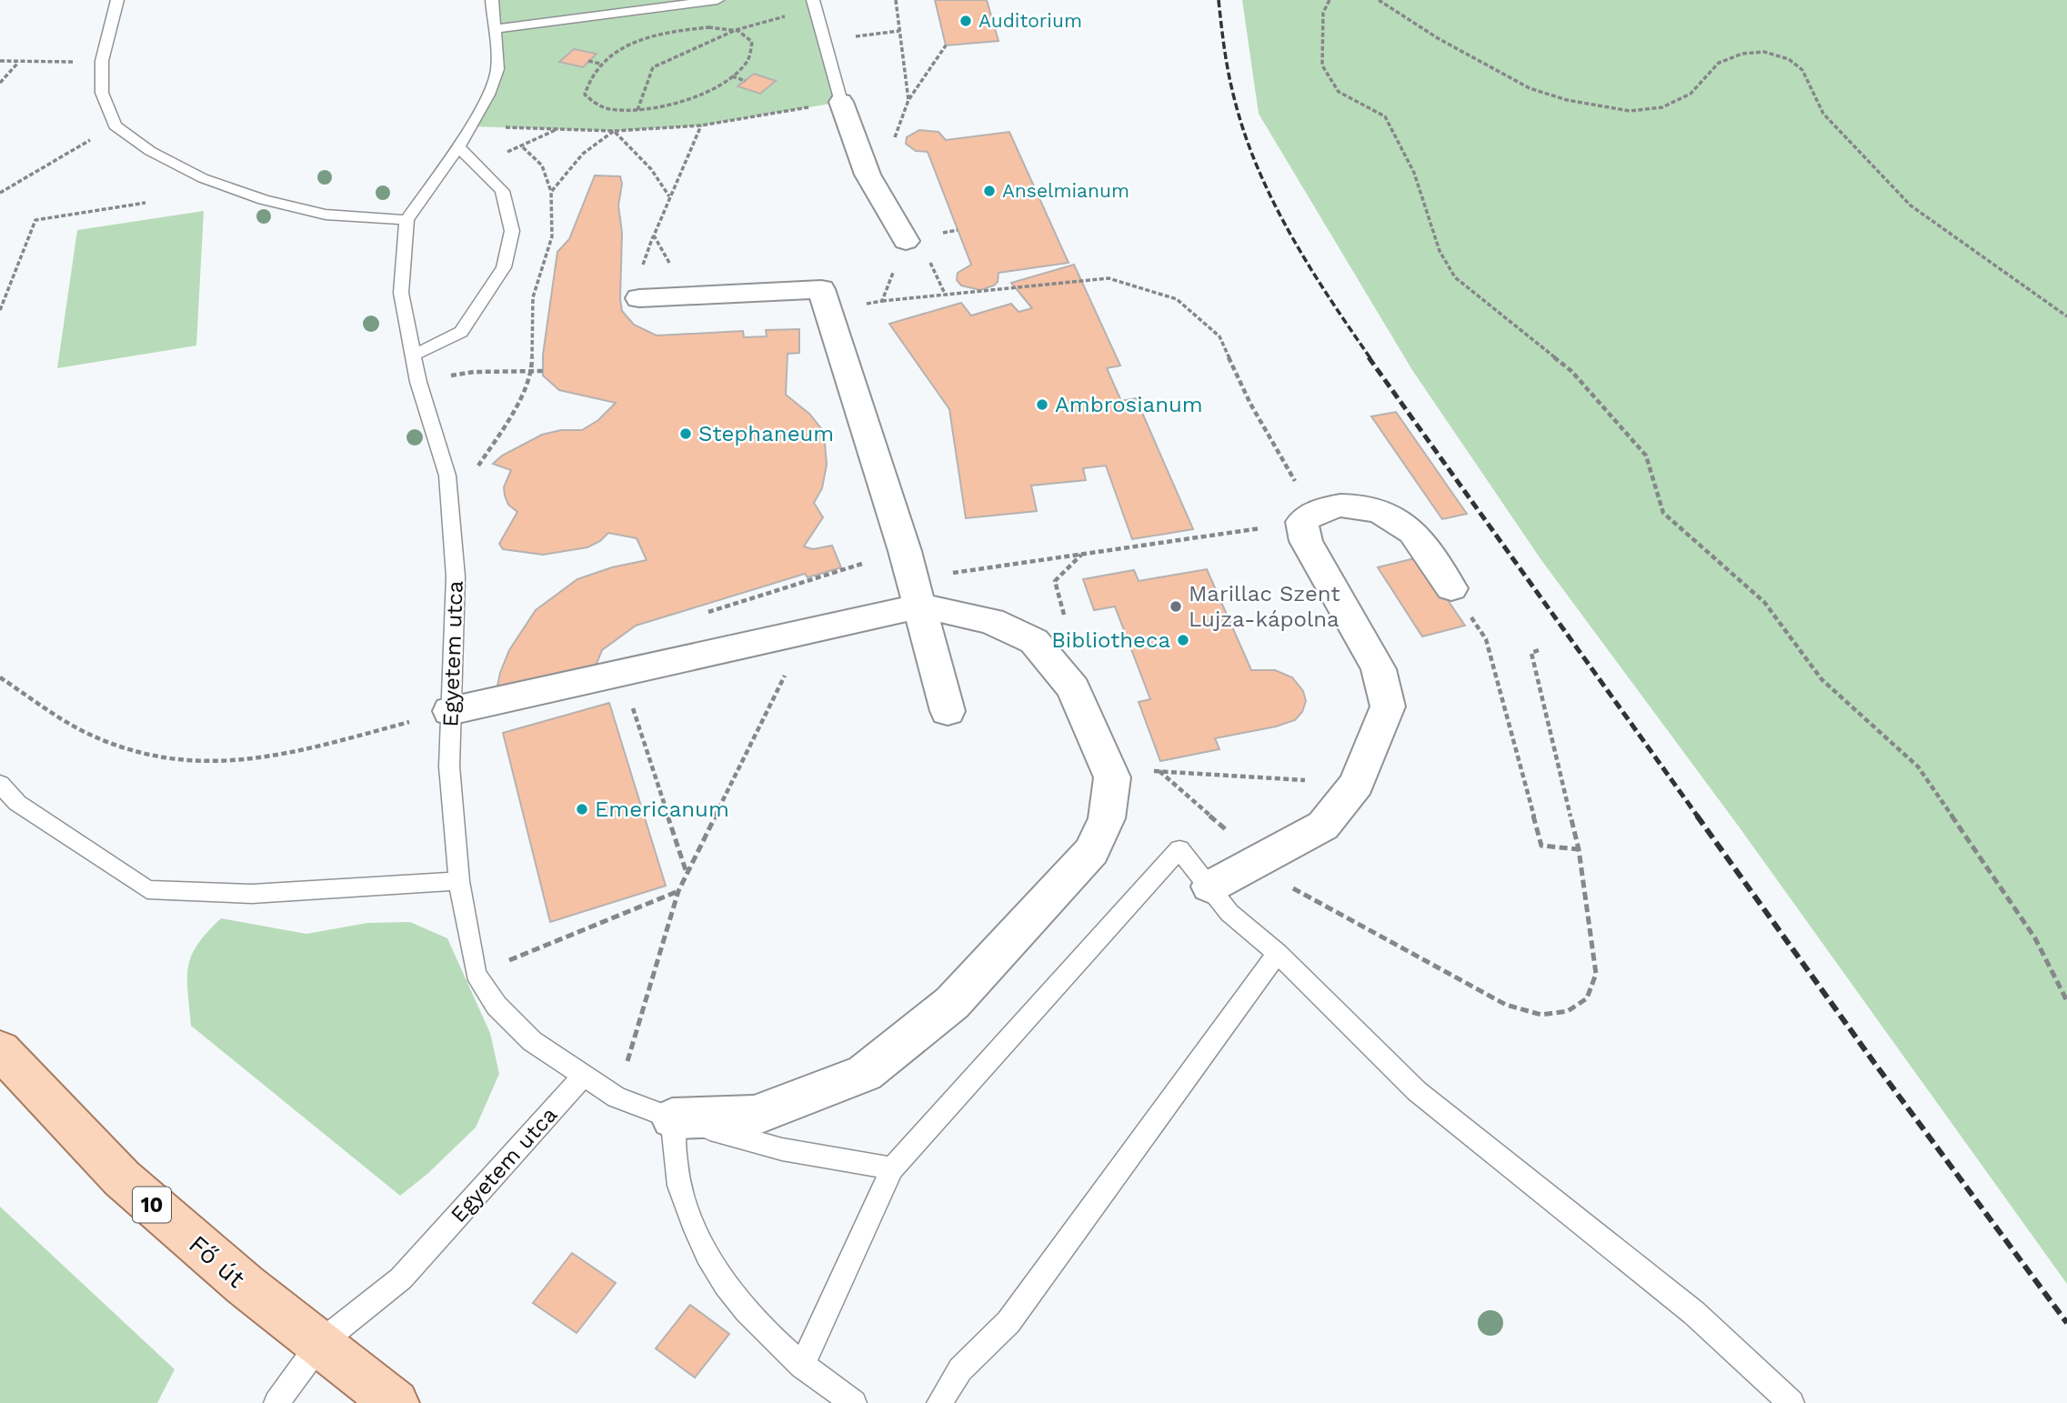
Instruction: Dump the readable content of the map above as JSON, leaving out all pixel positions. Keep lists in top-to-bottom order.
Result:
{
  "streets": {
    "main road": ["10", "Fő út"],
    "lane": ["Egyetem utca"]
  },
  "crossings": [
    ["Egyetem utca", "Fő út"]
  ],
  "places": [
    "Auditorium",
    "Anselmianum",
    "Ambrosianum",
    "Stephaneum",
    "Marillac Szent Lujza-kápolna",
    "Bibliotheca",
    "Emericanum"
  ]
}
